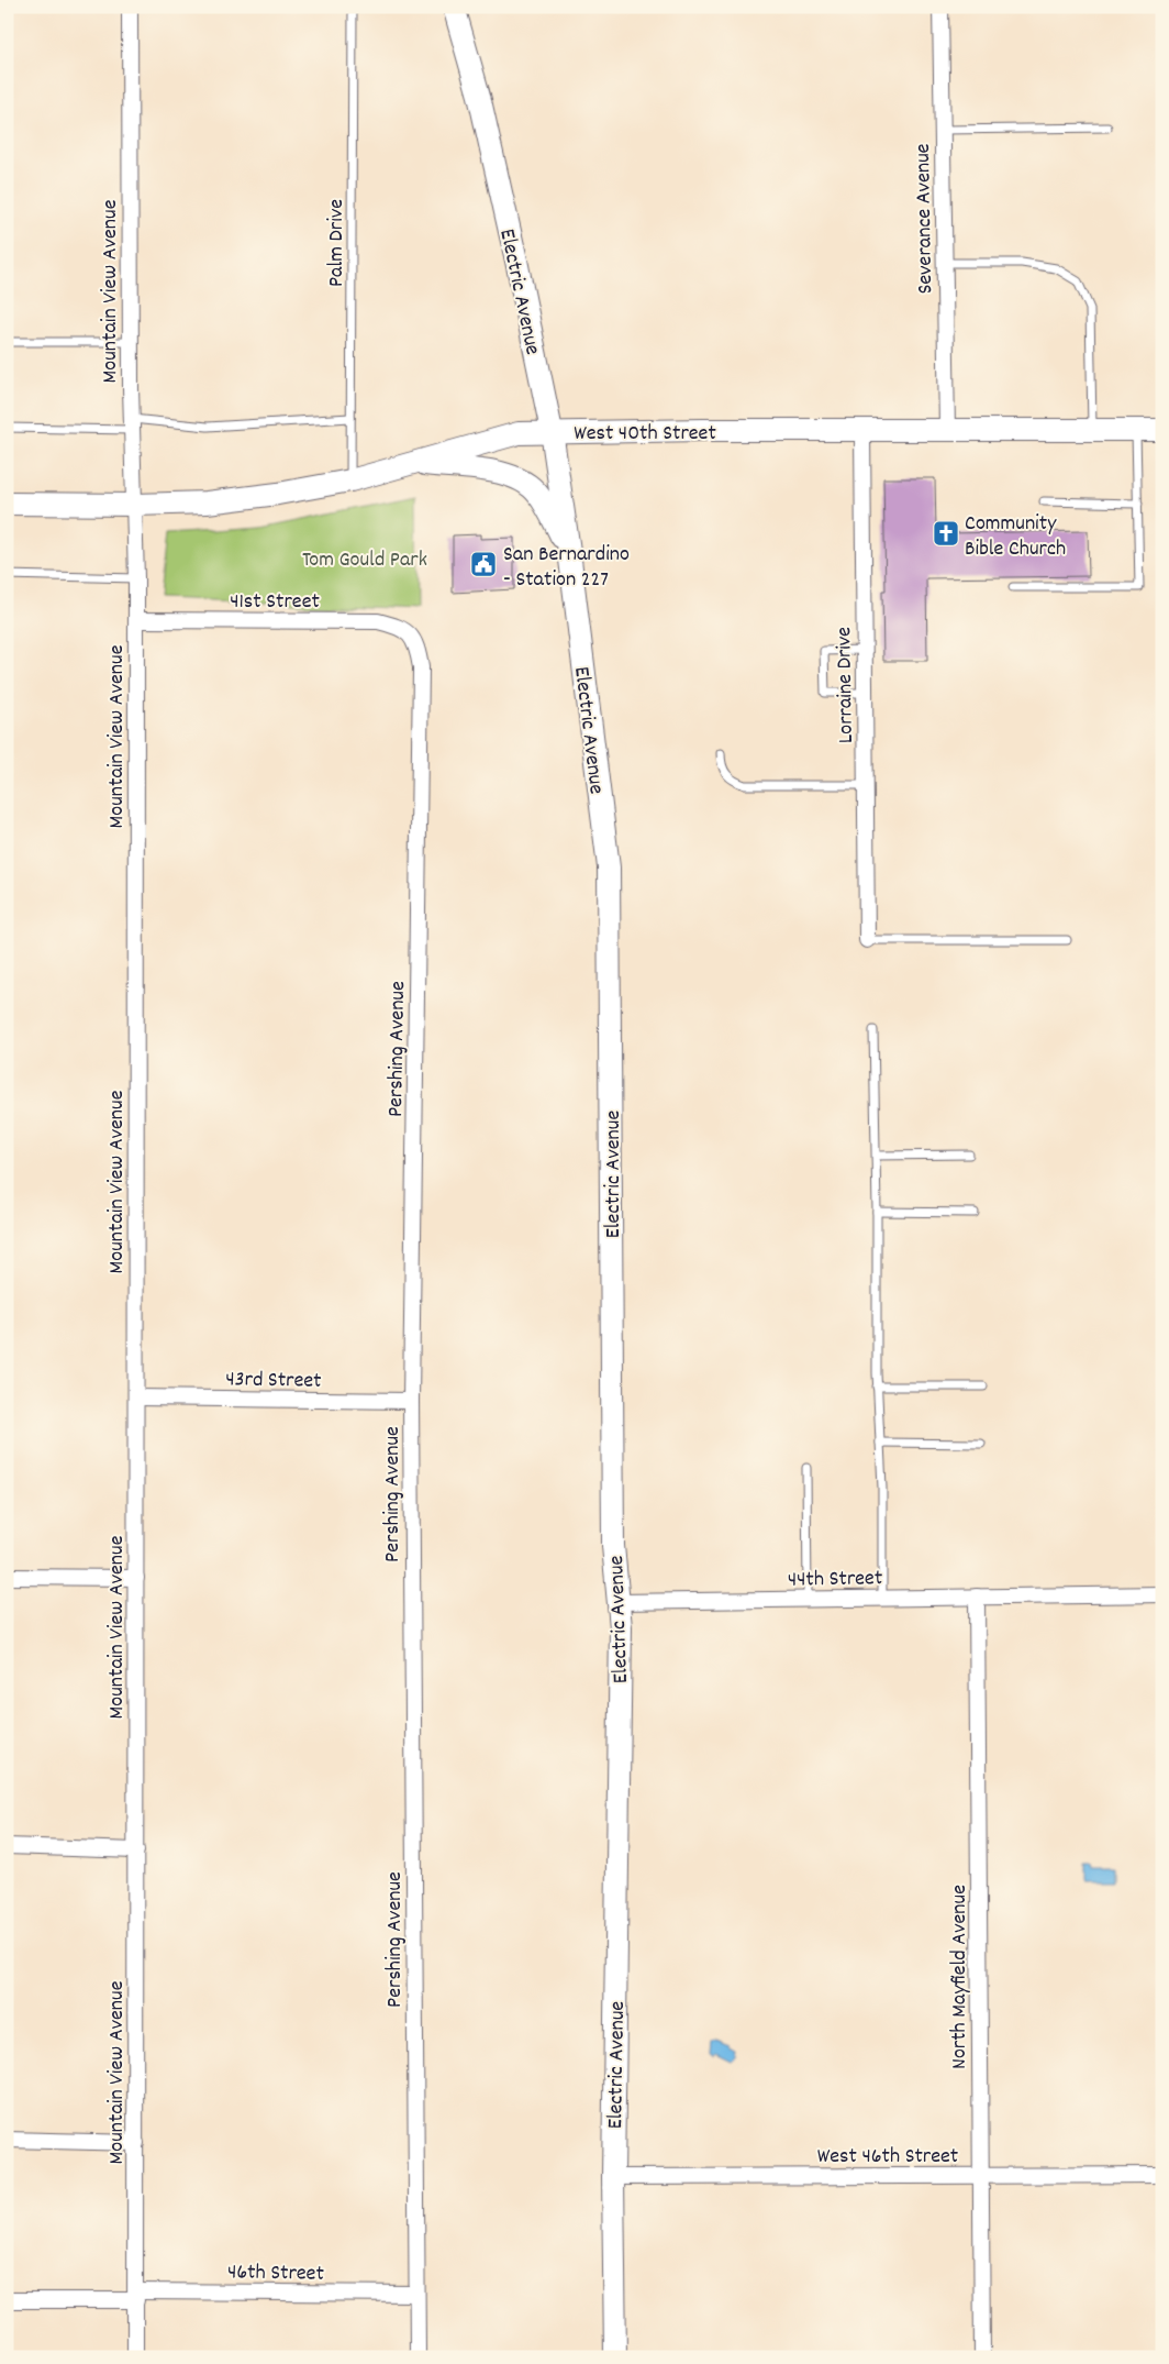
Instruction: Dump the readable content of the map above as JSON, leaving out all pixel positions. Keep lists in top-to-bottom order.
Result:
{
  "streets": {
    "main road": ["Electric Avenue", "West 40th Street"],
    "street": [
      "Severance Avenue",
      "Mountain View Avenue",
      "41st Street",
      "Lorraine Drive",
      "Pershing Avenue",
      "43rd Street",
      "44th Street",
      "North Mayfield Avenue",
      "West 46th Street",
      "46th Street"
    ],
    "lane": ["Palm Drive"]
  },
  "crossings": [
    ["Severance Avenue", "West 40th Street"],
    ["Palm Drive", "West 40th Street"],
    ["Mountain View Avenue", "West 40th Street"],
    ["Mountain View Avenue", "41st Street"],
    ["Mountain View Avenue", "43rd Street"],
    ["Mountain View Avenue", "46th Street"],
    ["Electric Avenue", "West 40th Street"],
    ["Electric Avenue", "44th Street"],
    ["Electric Avenue", "West 46th Street"],
    ["West 40th Street", "Lorraine Drive"],
    ["41st Street", "Pershing Avenue"],
    ["Pershing Avenue", "43rd Street"],
    ["Pershing Avenue", "46th Street"],
    ["44th Street", "North Mayfield Avenue"],
    ["North Mayfield Avenue", "West 46th Street"]
  ],
  "parks": ["Tom Gould Park"],
  "places": {
    "church": ["Community Bible Church"],
    "public building": ["San Bernardino - Station 227"]
  }
}
